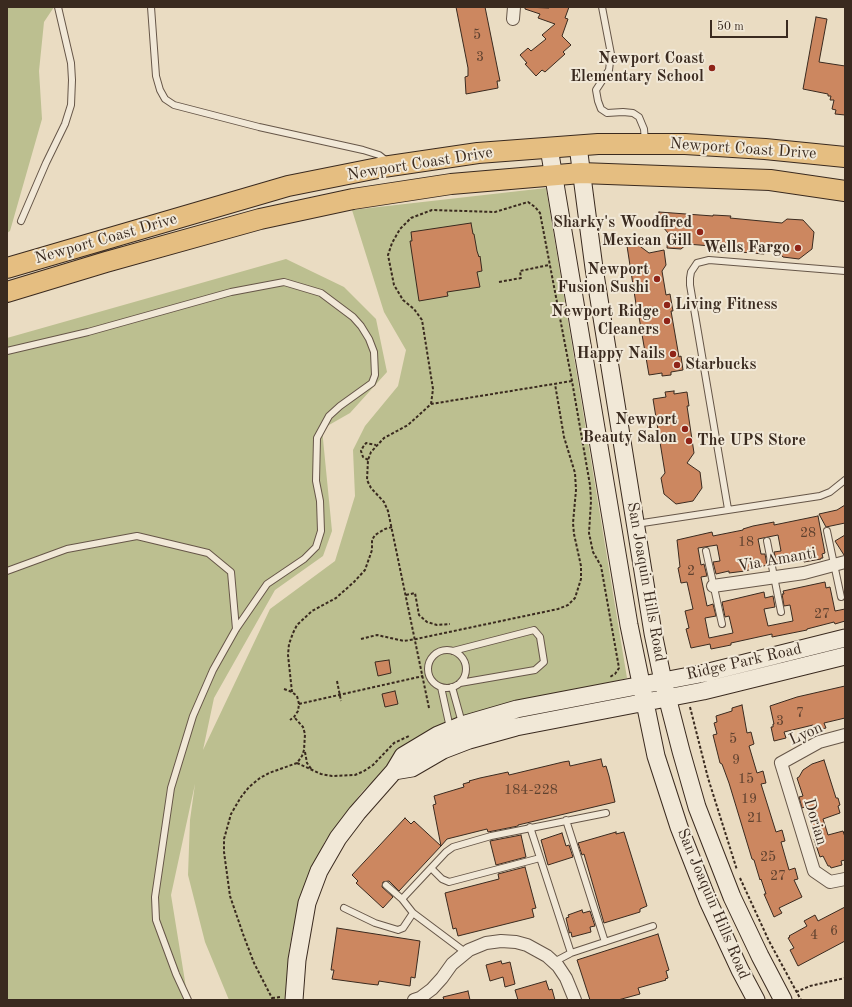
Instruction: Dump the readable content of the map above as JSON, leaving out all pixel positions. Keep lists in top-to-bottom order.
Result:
{
  "streets": {
    "main road": ["Newport Coast Drive", "San Joaquin Hills Road", "Ridge Park Road"],
    "street": ["Via Amanti", "Lyon", "Dorian"]
  },
  "crossings": [
    ["Newport Coast Drive", "San Joaquin Hills Road"],
    ["San Joaquin Hills Road", "Ridge Park Road"],
    ["Lyon", "Dorian"]
  ],
  "places": [
    "Newport Coast Elementary School",
    "Sharky's Woodfired Mexican Gill",
    "Wells Fargo",
    "Newport Fusion Sushi",
    "Living Fitness",
    "Newport Ridge Cleaners",
    "Happy Nails",
    "Starbucks",
    "Newport Beauty Salon",
    "The UPS Store"
  ],
  "house_numbers": [
    "5",
    "3",
    "28",
    "18",
    "2",
    "27",
    "7",
    "3",
    "5",
    "9",
    "15",
    "184-228",
    "19",
    "21",
    "25",
    "27",
    "6",
    "4"
  ],
  "scale_bar": "50 m"
}
